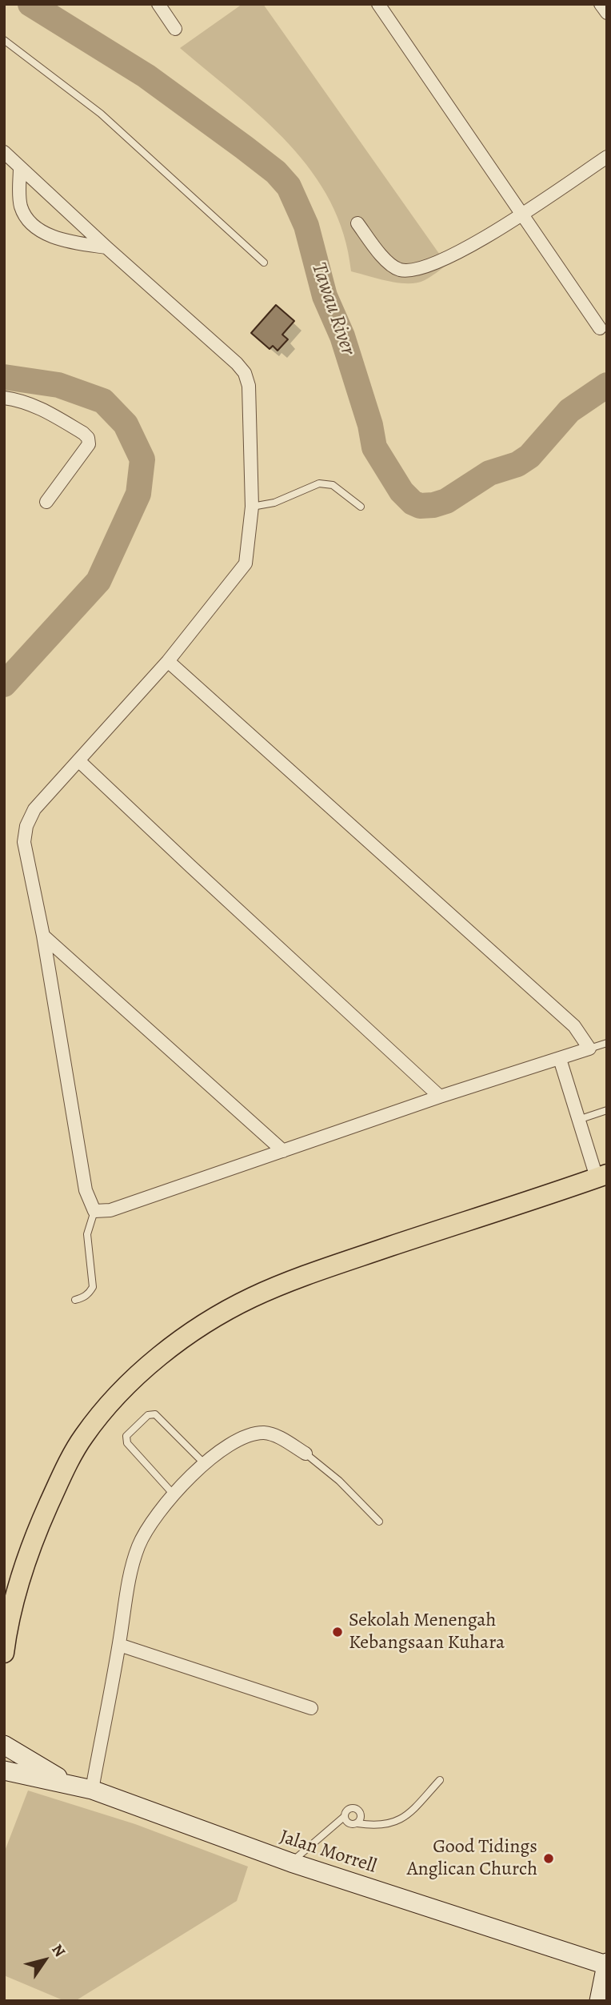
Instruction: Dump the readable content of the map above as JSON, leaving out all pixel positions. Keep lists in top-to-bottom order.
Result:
{
  "streets": {
    "street": ["Jalan Morrell"]
  },
  "water": ["Tawau River"],
  "places": ["Sekolah Menengah Kebangsaan Kuhara", "Good Tidings Anglican Church"],
  "north": "top right"
}
